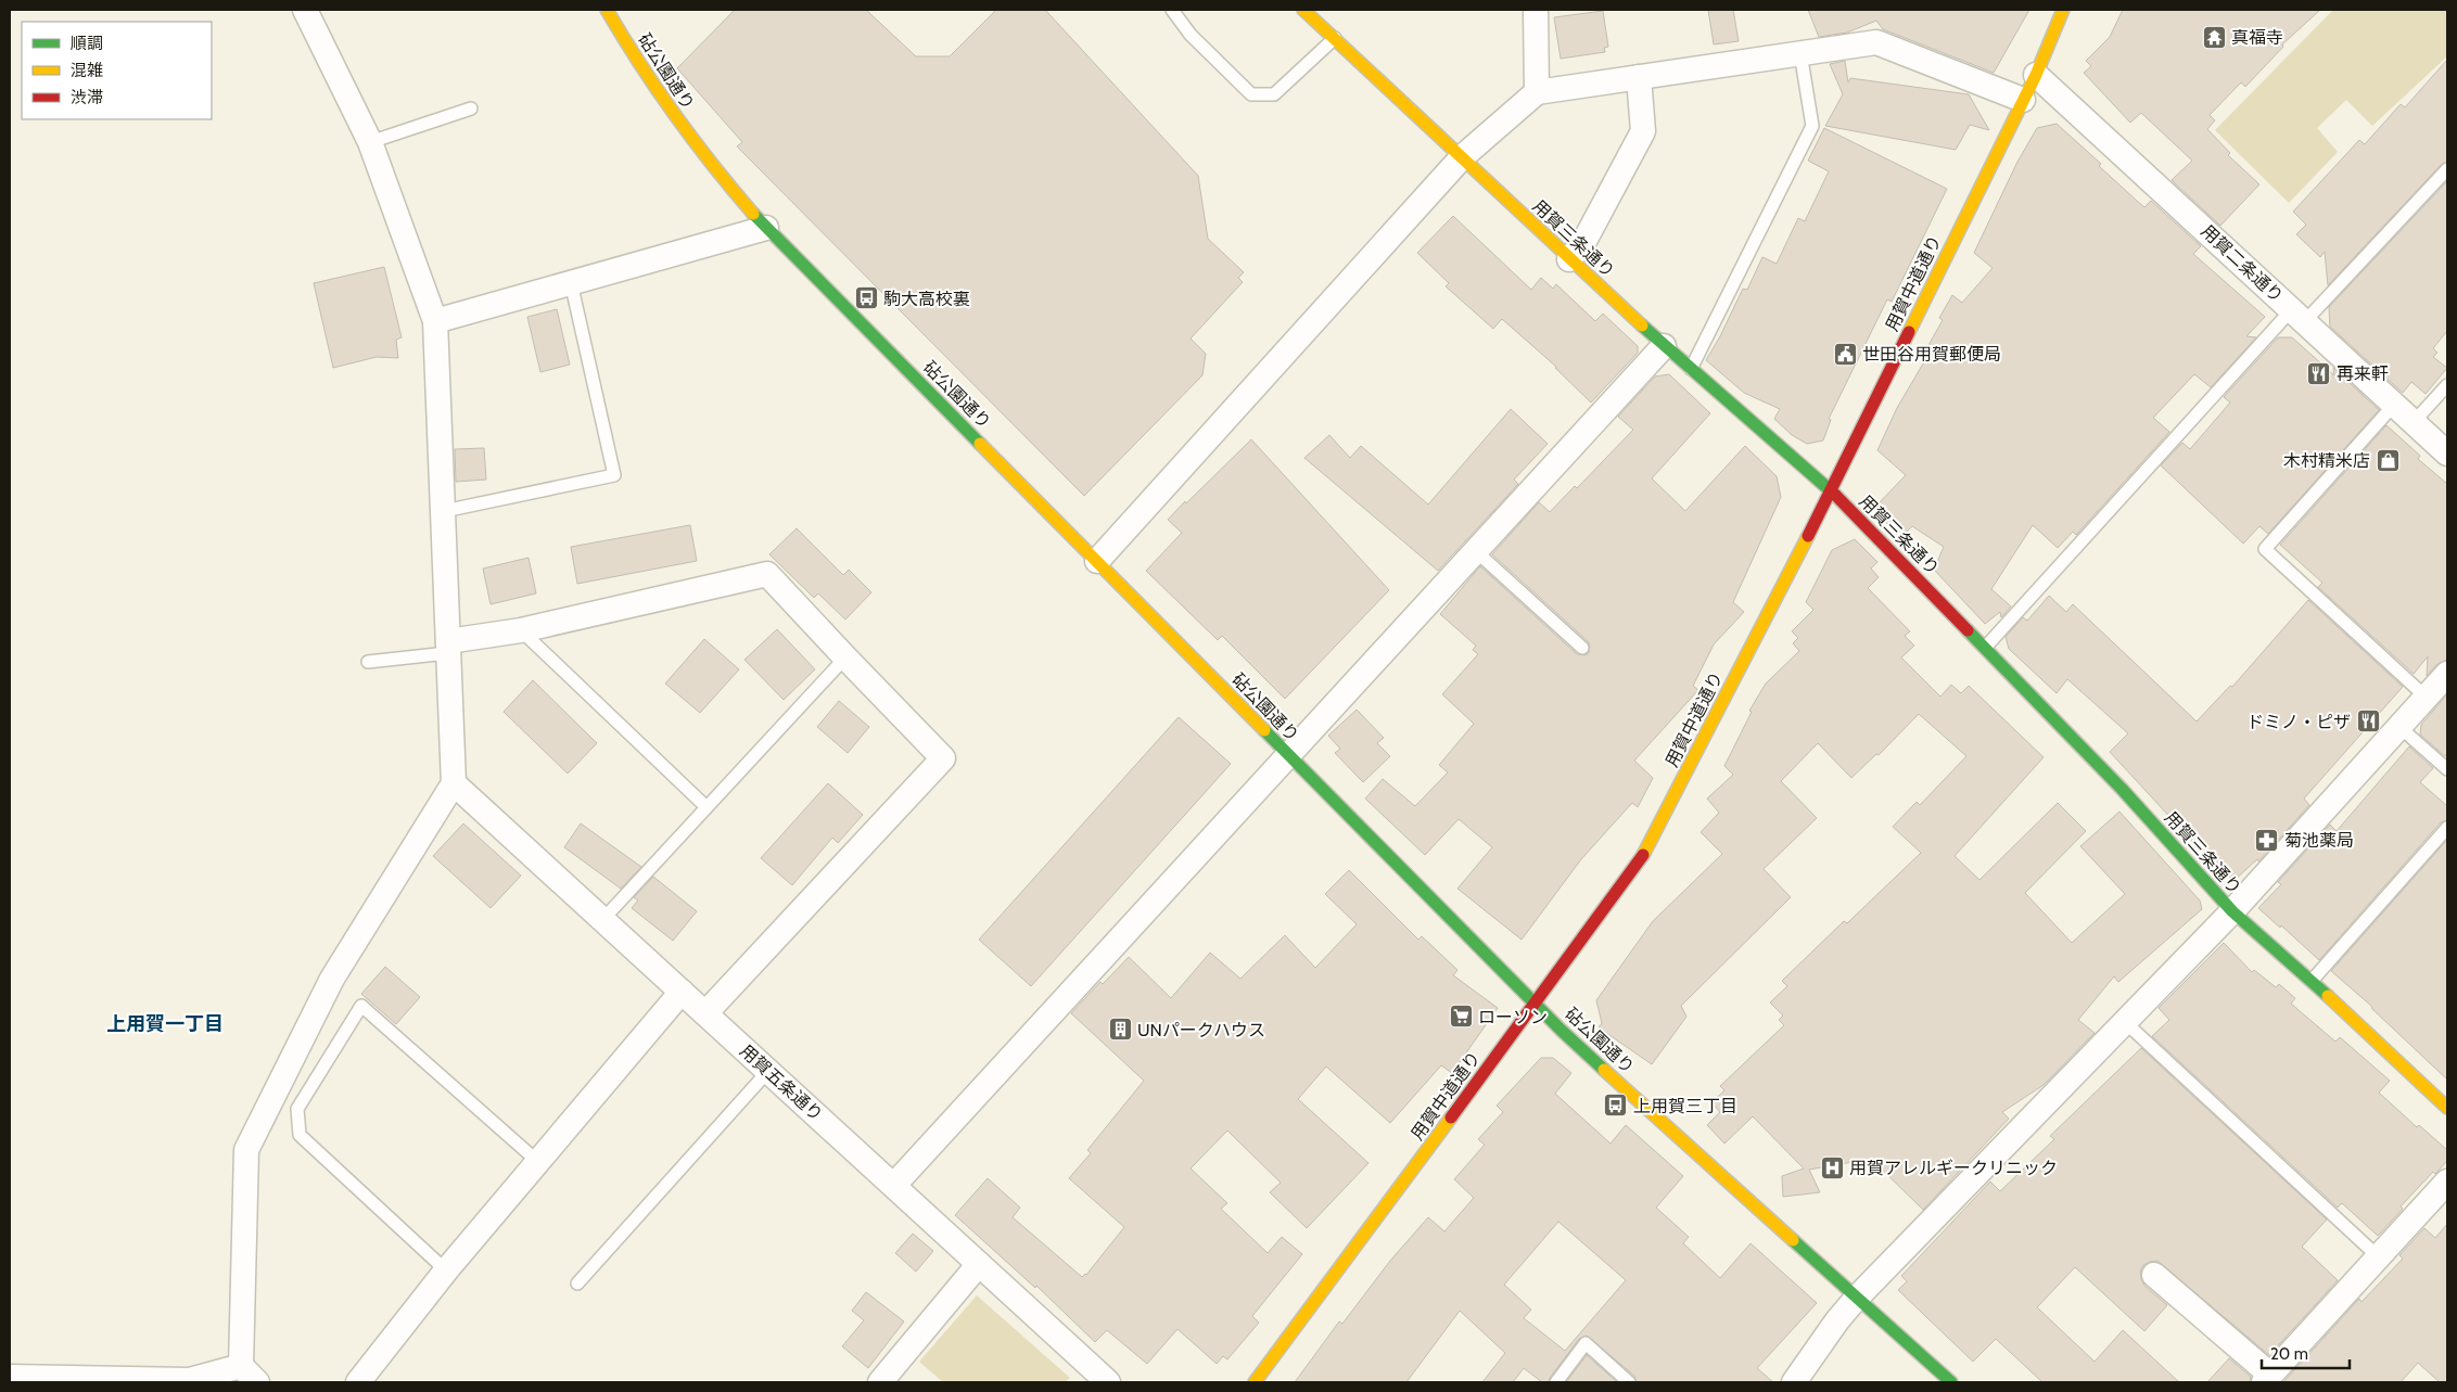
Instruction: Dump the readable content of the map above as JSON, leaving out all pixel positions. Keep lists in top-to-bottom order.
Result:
{
  "streets": {
    "street": [
      "砧公園通り",
      "用賀三条通り",
      "用賀二条通り",
      "用賀中道通り",
      "用賀五条通り"
    ]
  },
  "crossings": [
    ["砧公園通り", "用賀中道通り"],
    ["用賀三条通り", "用賀中道通り"],
    ["用賀二条通り", "用賀中道通り"]
  ],
  "districts": ["上用賀一丁目"],
  "places": {
    "temple": ["真福寺"],
    "bus stop": ["駒大高校裏", "上用賀三丁目"],
    "public building": ["世田谷用賀郵便局"],
    "restaurant": ["再来軒", "ドミノ・ピザ"],
    "shop": ["木村精米店"],
    "pharmacy": ["菊池薬局"],
    "supermarket": ["ローソン"],
    "building": ["UNパークハウス"],
    "hospital": ["用賀アレルギークリニック"]
  },
  "legend": ["順調", "混雑", "渋滞"],
  "scale_bar": "20 m"
}
